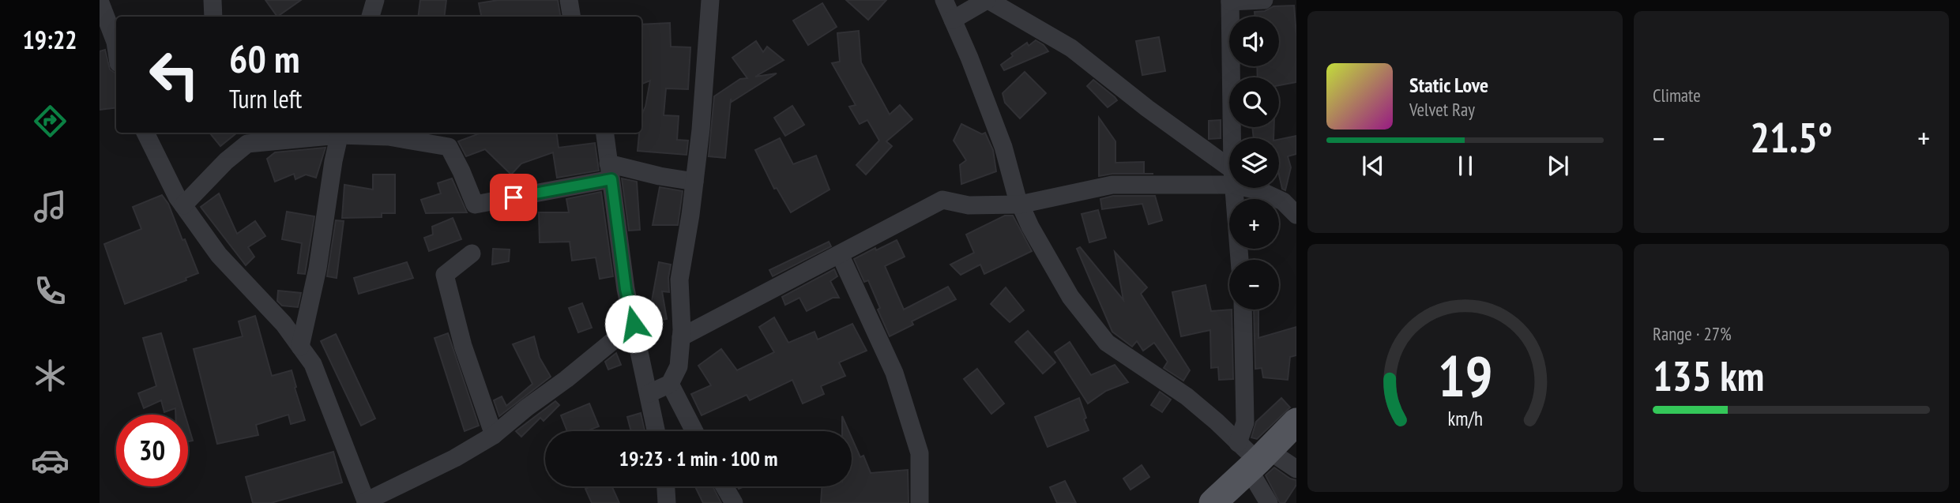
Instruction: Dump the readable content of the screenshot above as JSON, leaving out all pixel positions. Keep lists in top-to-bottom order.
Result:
{
  "page": {
    "tabs": "19:22",
    "tile": [
      "Climate",
      ["Range · 27%", "135 km"]
    ],
    "map_buttons": ["+", "−"],
    "turn": ["60 m", "Turn left"],
    "song": ["Static Love", "Velvet Ray"],
    "heat": ["−", "21.5°", "+"],
    "limit": "30",
    "trip": "19:23 · 1 min · 100 m",
    "gauge": ["19", "km/h"]
  }
}
